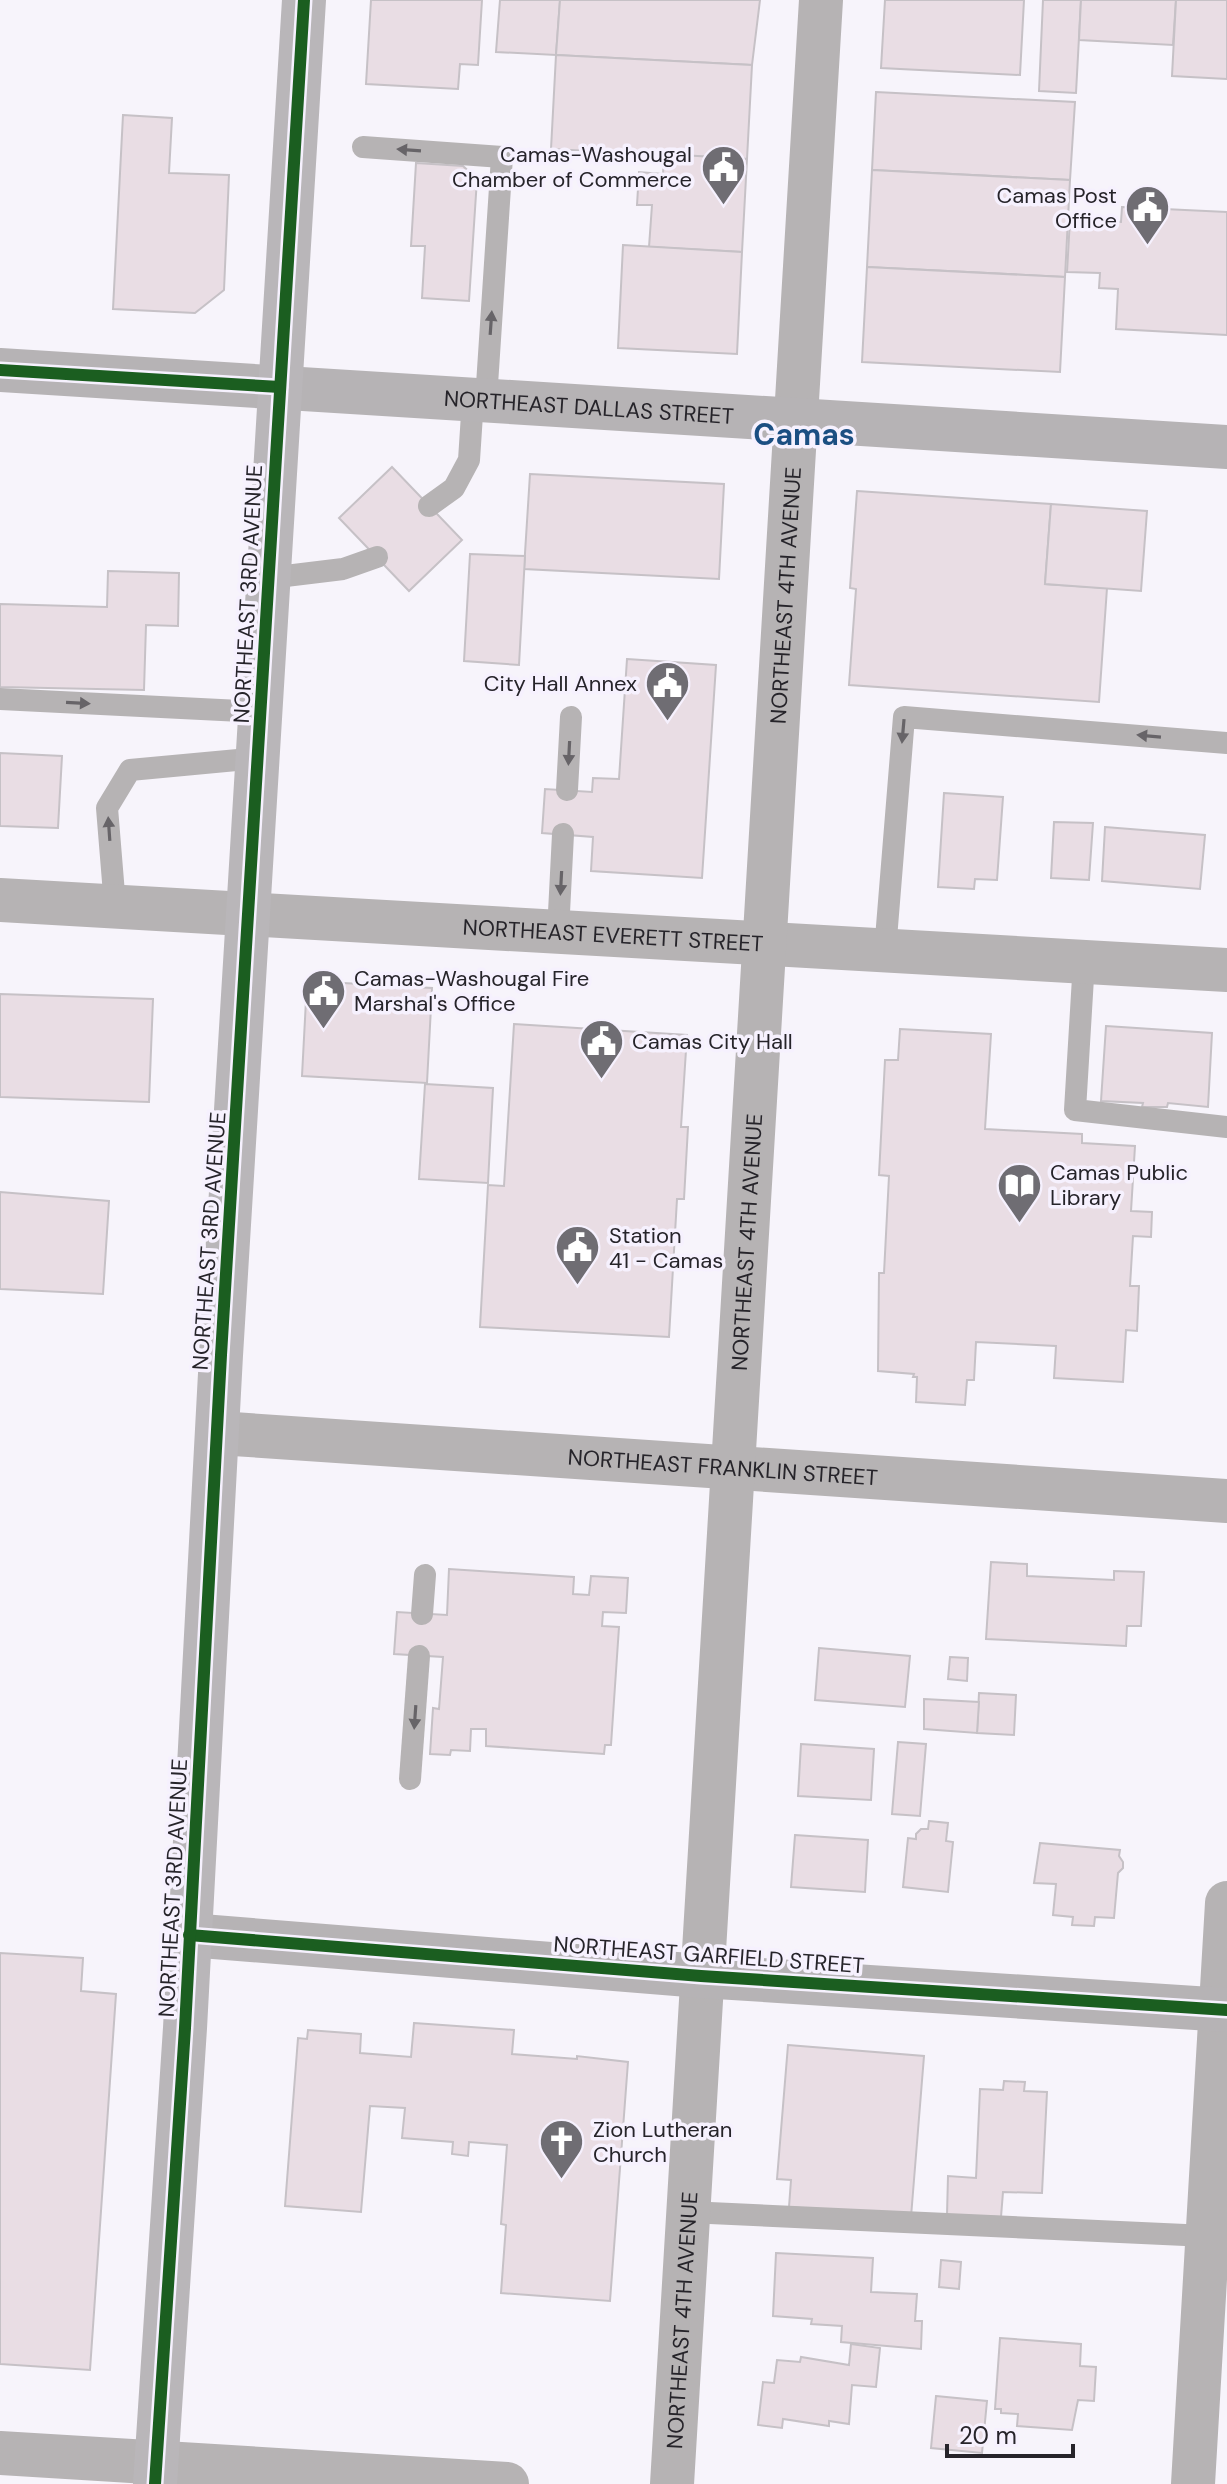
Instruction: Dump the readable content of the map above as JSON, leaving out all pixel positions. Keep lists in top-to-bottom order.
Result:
{
  "streets": {
    "main road": ["NORTHEAST DALLAS STREET", "NORTHEAST 3RD AVENUE", "NORTHEAST GARFIELD STREET"],
    "street": ["NORTHEAST 4TH AVENUE", "NORTHEAST EVERETT STREET", "NORTHEAST FRANKLIN STREET"]
  },
  "crossings": [
    ["NORTHEAST DALLAS STREET", "NORTHEAST 3RD AVENUE"],
    ["NORTHEAST DALLAS STREET", "NORTHEAST 4TH AVENUE"],
    ["NORTHEAST 3RD AVENUE", "NORTHEAST EVERETT STREET"],
    ["NORTHEAST 3RD AVENUE", "NORTHEAST FRANKLIN STREET"],
    ["NORTHEAST 3RD AVENUE", "NORTHEAST GARFIELD STREET"],
    ["NORTHEAST 4TH AVENUE", "NORTHEAST EVERETT STREET"],
    ["NORTHEAST 4TH AVENUE", "NORTHEAST FRANKLIN STREET"],
    ["NORTHEAST 4TH AVENUE", "NORTHEAST GARFIELD STREET"]
  ],
  "districts": ["Camas"],
  "places": {
    "public building": [
      "Camas-Washougal Chamber of Commerce",
      "Camas Post Office",
      "City Hall Annex",
      "Camas-Washougal Fire Marshal's Office",
      "Camas City Hall",
      "Station 41 - Camas"
    ],
    "library": ["Camas Public Library"],
    "church": ["Zion Lutheran Church"]
  },
  "scale_bar": "20 m"
}
